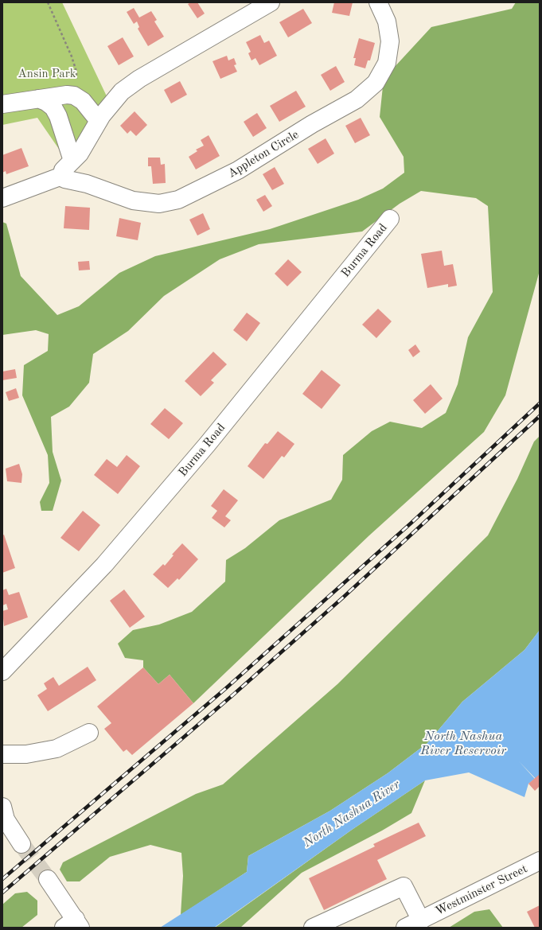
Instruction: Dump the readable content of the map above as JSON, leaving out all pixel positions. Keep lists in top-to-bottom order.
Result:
{
  "streets": {
    "main road": ["Appleton Circle", "Burma Road", "Westminster Street"]
  },
  "water": ["North Nashua River Reservoir", "North Nashua River"],
  "parks": ["Ansin Park"]
}
